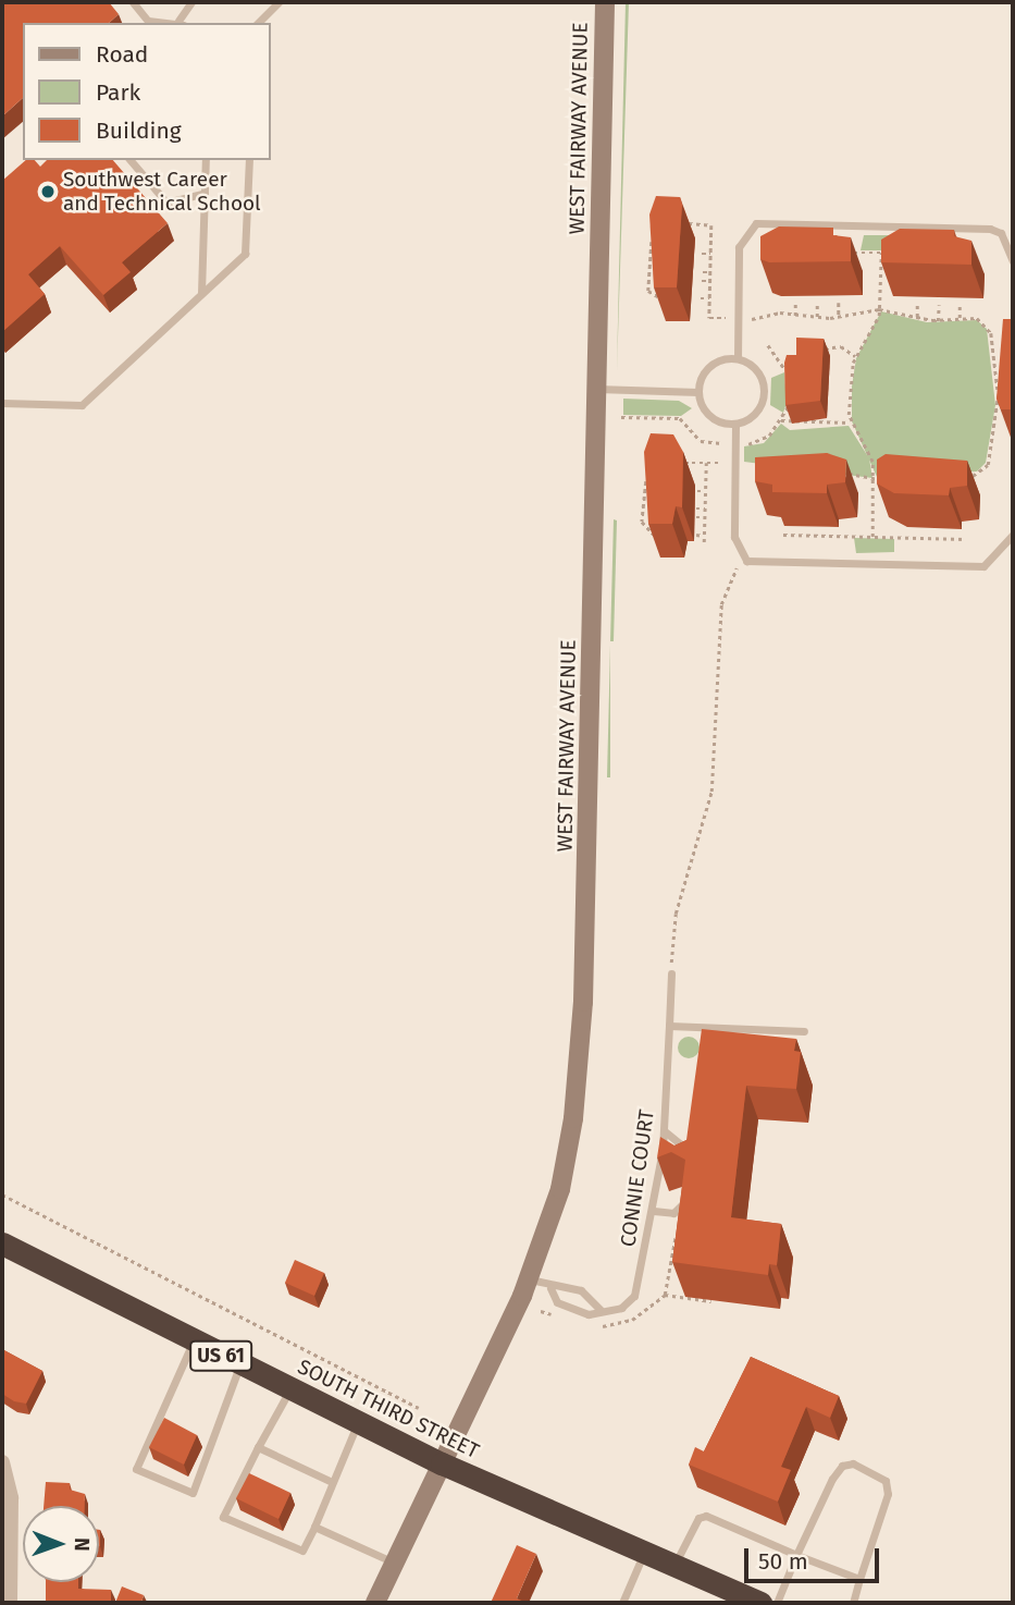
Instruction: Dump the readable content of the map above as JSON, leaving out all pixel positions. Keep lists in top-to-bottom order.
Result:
{
  "streets": {
    "highway": ["US 61", "SOUTH THIRD STREET"],
    "street": ["WEST FAIRWAY AVENUE"],
    "lane": ["CONNIE COURT"]
  },
  "crossings": [
    ["WEST FAIRWAY AVENUE", "CONNIE COURT"],
    ["WEST FAIRWAY AVENUE", "SOUTH THIRD STREET"]
  ],
  "places": ["Southwest Career and Technical School"],
  "legend": ["Road", "Park", "Building"],
  "scale_bar": "50 m",
  "north": "right"
}
